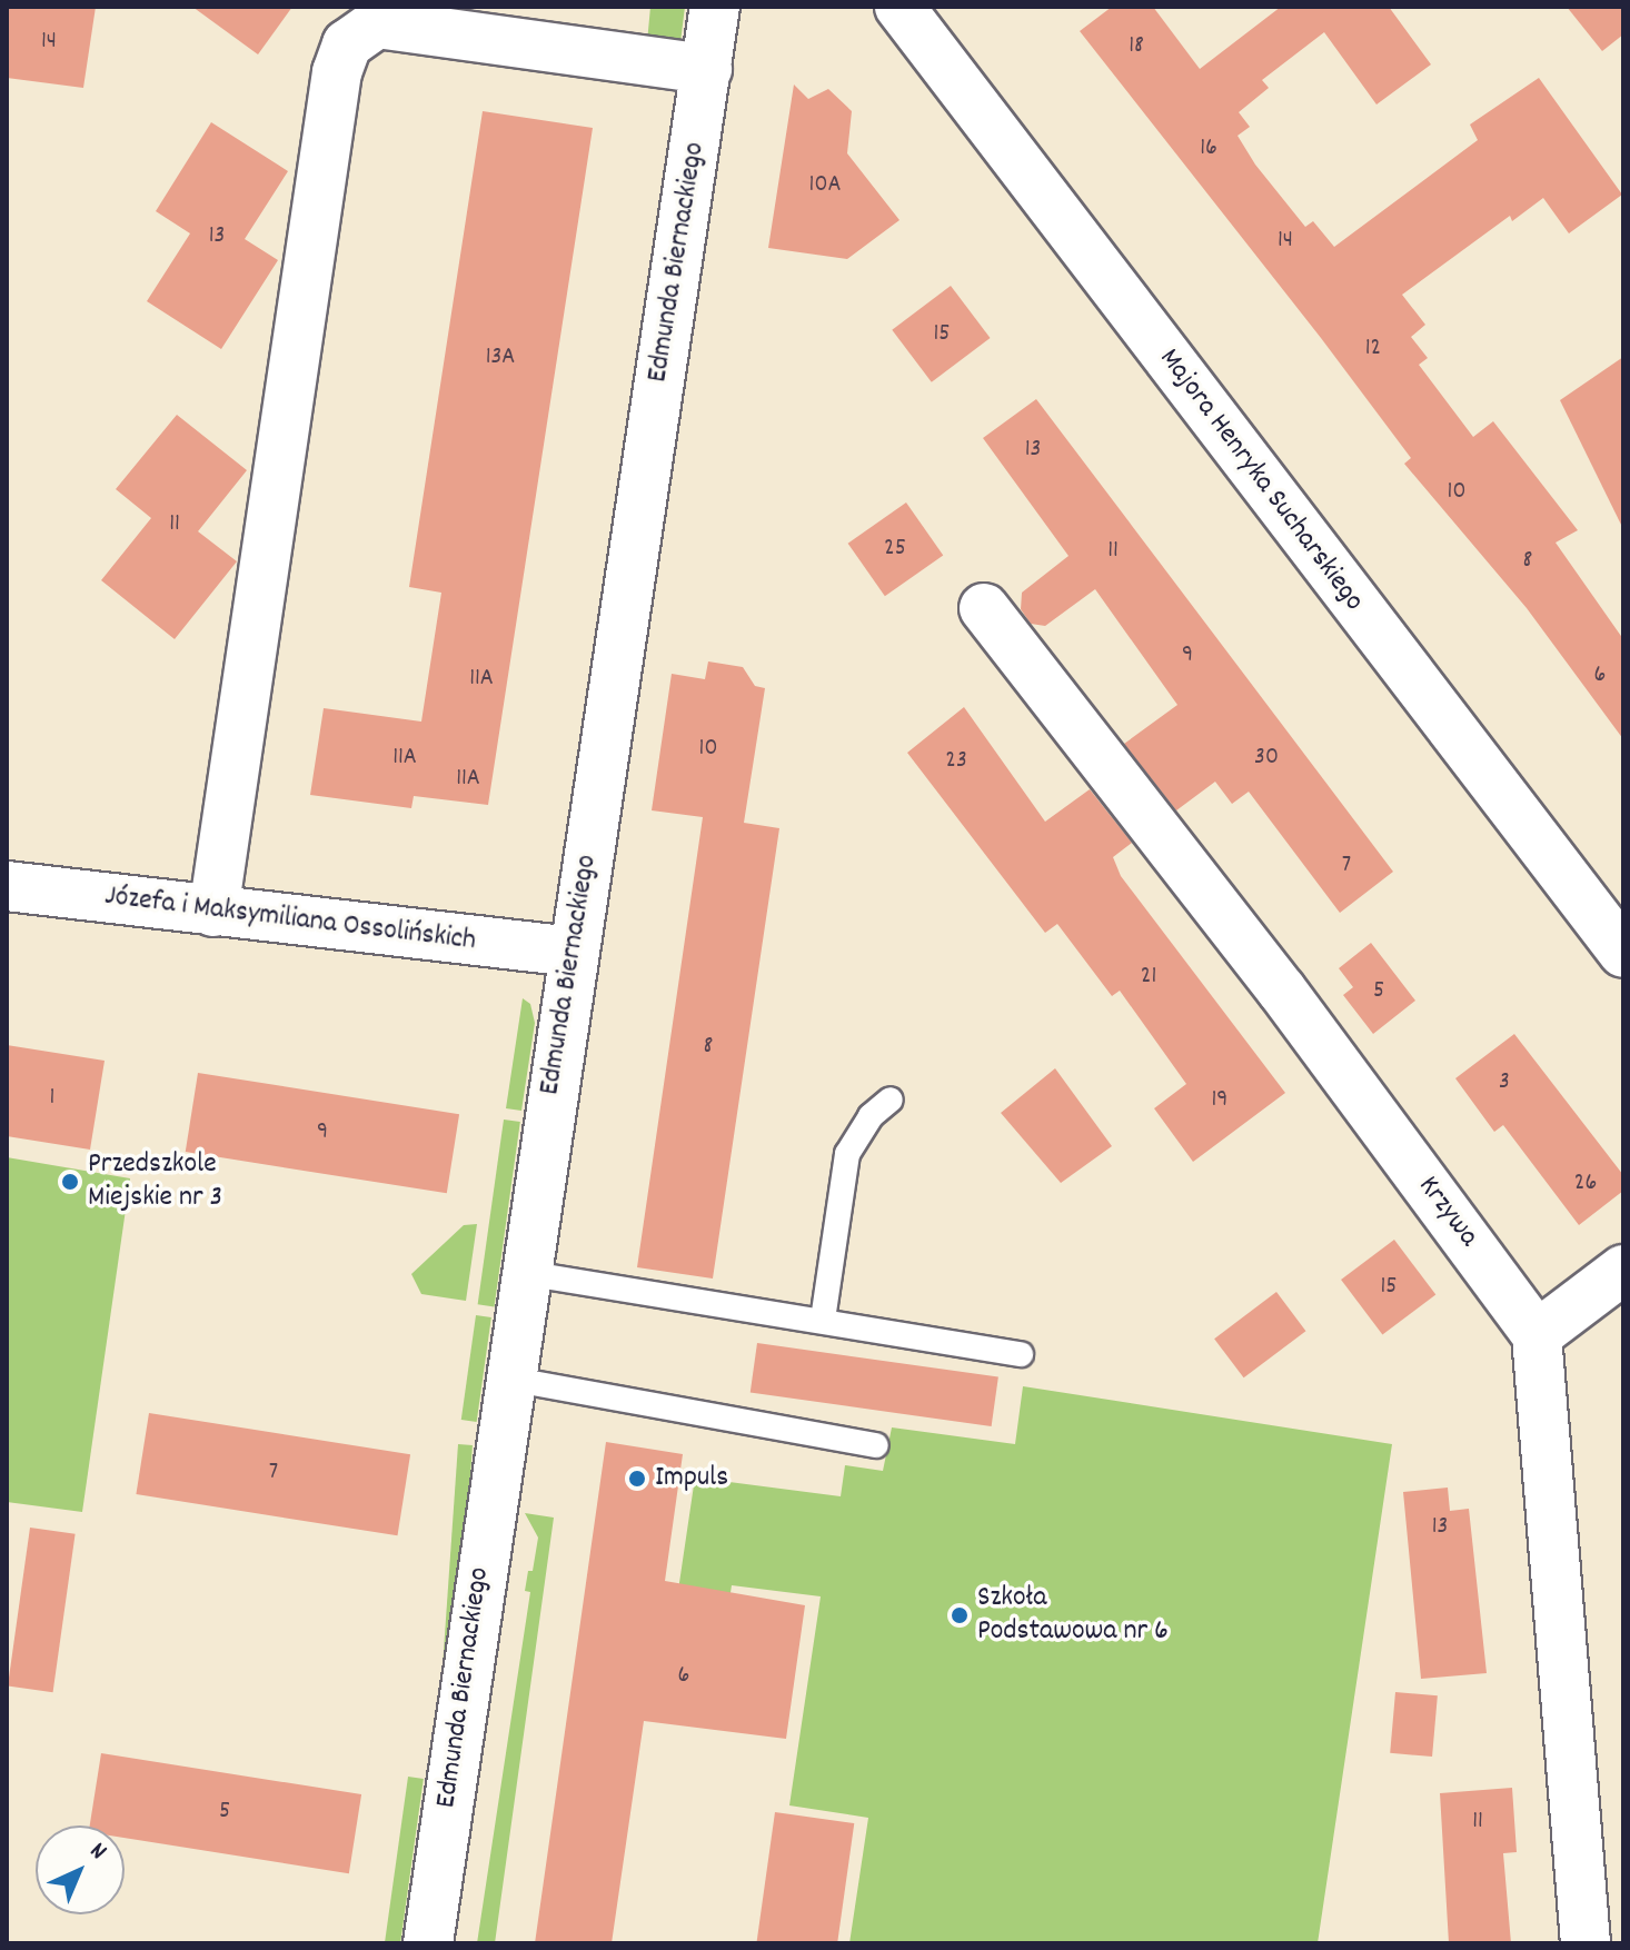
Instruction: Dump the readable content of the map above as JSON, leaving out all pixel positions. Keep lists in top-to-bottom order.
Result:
{
  "streets": {
    "street": [
      "Edmunda Biernackiego",
      "Majora Henryka Sucharskiego",
      "Józefa i Maksymiliana Ossolińskich",
      "Krzywa"
    ]
  },
  "crossings": [
    ["Edmunda Biernackiego", "Józefa i Maksymiliana Ossolińskich"]
  ],
  "places": ["Przedszkole Miejskie nr 3", "Impuls", "Szkoła Podstawowa nr 6"],
  "house_numbers": [
    "14",
    "18",
    "16",
    "10A",
    "13",
    "14",
    "15",
    "12",
    "13A",
    "13",
    "10",
    "11",
    "25",
    "11",
    "8",
    "9",
    "6",
    "11A",
    "10",
    "11A",
    "30",
    "23",
    "11A",
    "7",
    "21",
    "5",
    "8",
    "3",
    "1",
    "19",
    "9",
    "26",
    "15",
    "7",
    "13",
    "6",
    "5",
    "11"
  ],
  "north": "top right"
}
